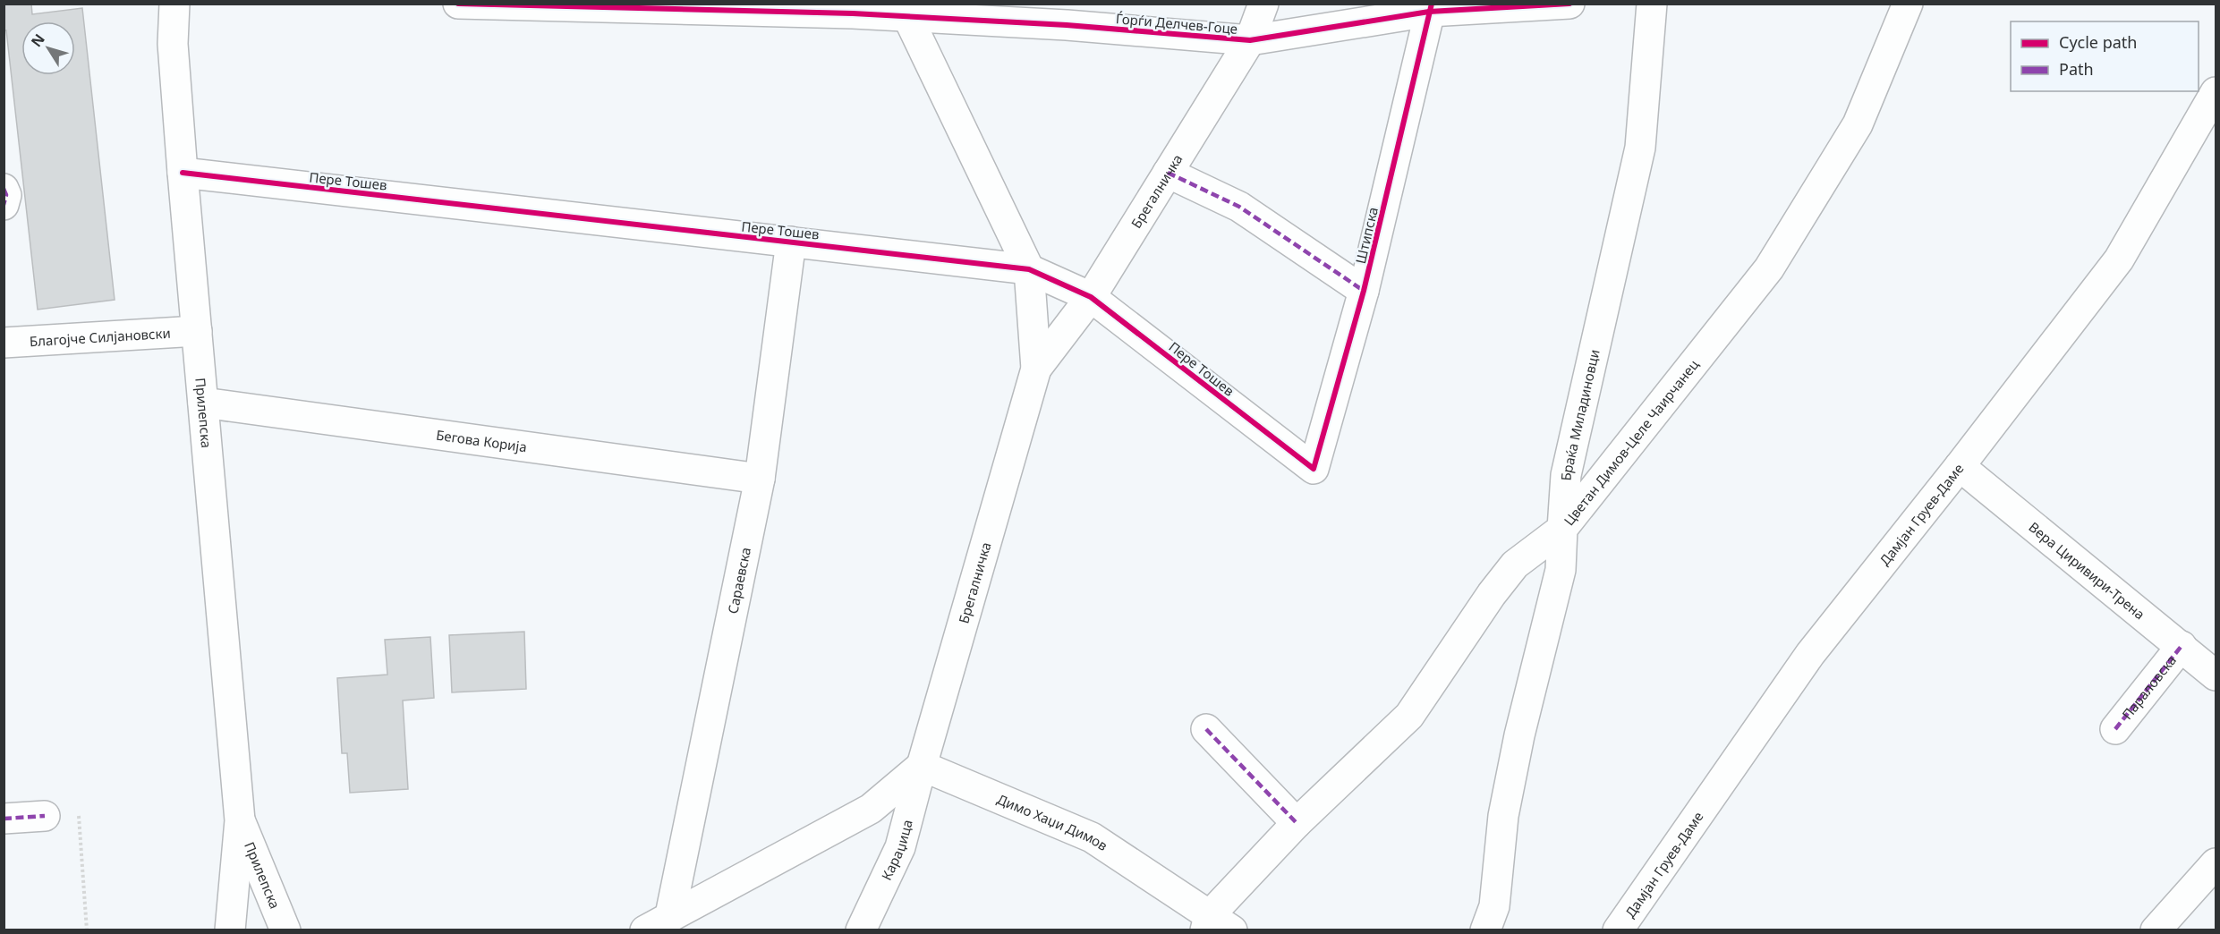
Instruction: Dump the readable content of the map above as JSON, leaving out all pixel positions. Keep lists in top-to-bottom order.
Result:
{
  "streets": {
    "street": [
      "Ѓорѓи Делчев-Гоце",
      "Пере Тошев",
      "Брегалничка",
      "Штипска",
      "Благојче Силјановски",
      "Прилепска",
      "Браќа Миладиновци",
      "Бегова Корија",
      "Цветан Димов-Целе Чаирчанец",
      "Дамјан Груев-Даме",
      "Вера Циривири-Трена",
      "Сараевска",
      "Параловска",
      "Димо Хаџи Димов",
      "Караџица"
    ]
  },
  "crossings": [
    ["Ѓорѓи Делчев-Гоце", "Брегалничка"],
    ["Ѓорѓи Делчев-Гоце", "Штипска"],
    ["Пере Тошев", "Брегалничка"],
    ["Пере Тошев", "Штипска"],
    ["Пере Тошев", "Прилепска"],
    ["Пере Тошев", "Сараевска"],
    ["Брегалничка", "Штипска"],
    ["Брегалничка", "Димо Хаџи Димов"],
    ["Брегалничка", "Караџица"],
    ["Благојче Силјановски", "Прилепска"],
    ["Прилепска", "Бегова Корија"],
    ["Браќа Миладиновци", "Цветан Димов-Целе Чаирчанец"],
    ["Бегова Корија", "Сараевска"],
    ["Дамјан Груев-Даме", "Вера Циривири-Трена"],
    ["Вера Циривири-Трена", "Параловска"],
    ["Димо Хаџи Димов", "Караџица"]
  ],
  "legend": ["Cycle path", "Path"],
  "north": "top left"
}
